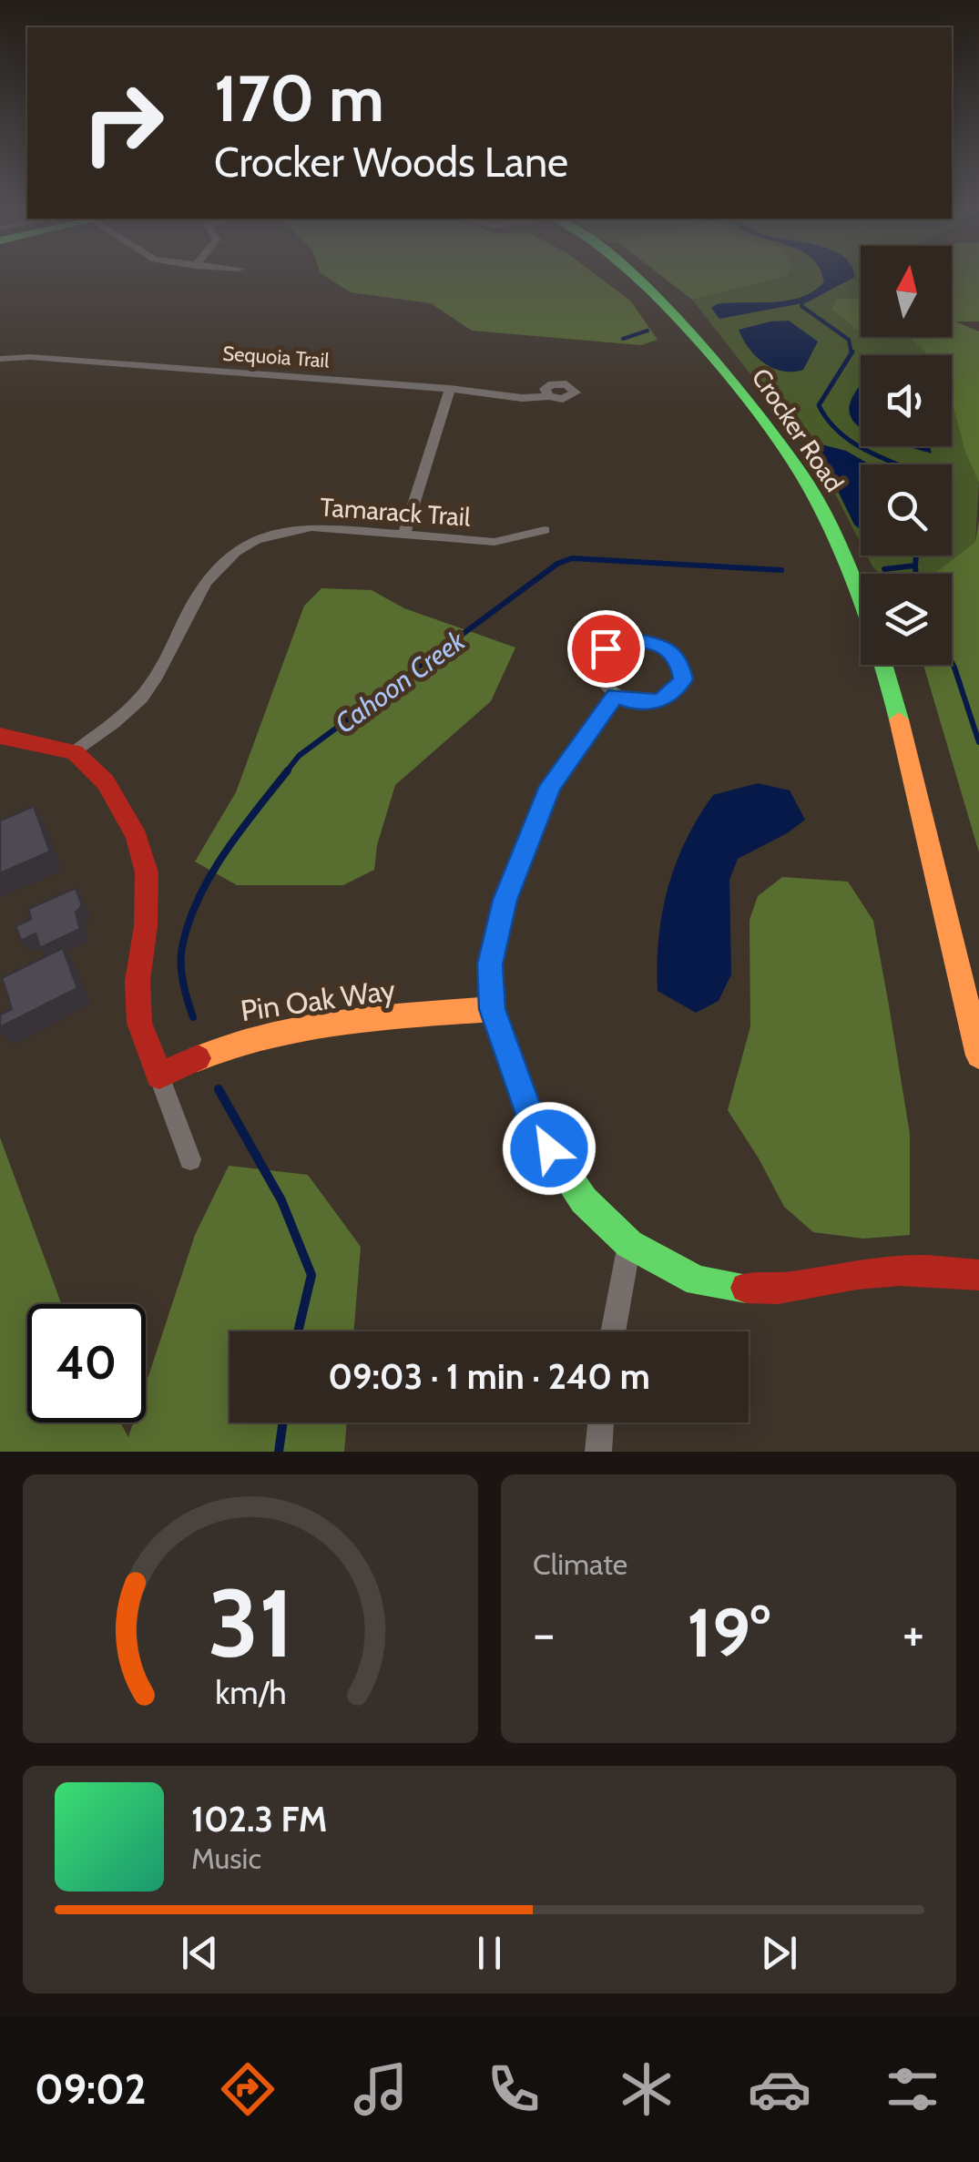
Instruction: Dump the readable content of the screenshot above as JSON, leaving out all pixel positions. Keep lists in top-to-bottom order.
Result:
{
  "streets": {
    "main road": ["Crocker Road", "Pin Oak Way"],
    "street": ["Sequoia Trail", "Tamarack Trail"]
  },
  "water": ["Cahoon Creek"],
  "north": "top",
  "page": {
    "turn": ["170 m", "Crocker Woods Lane"],
    "limit": "40",
    "trip": "09:03 · 1 min · 240 m",
    "tile": "Climate",
    "heat": ["−", "19°", "+"],
    "song": ["102.3 FM", "Music"],
    "tabs": "09:02",
    "gauge": ["31", "km/h"]
  }
}
